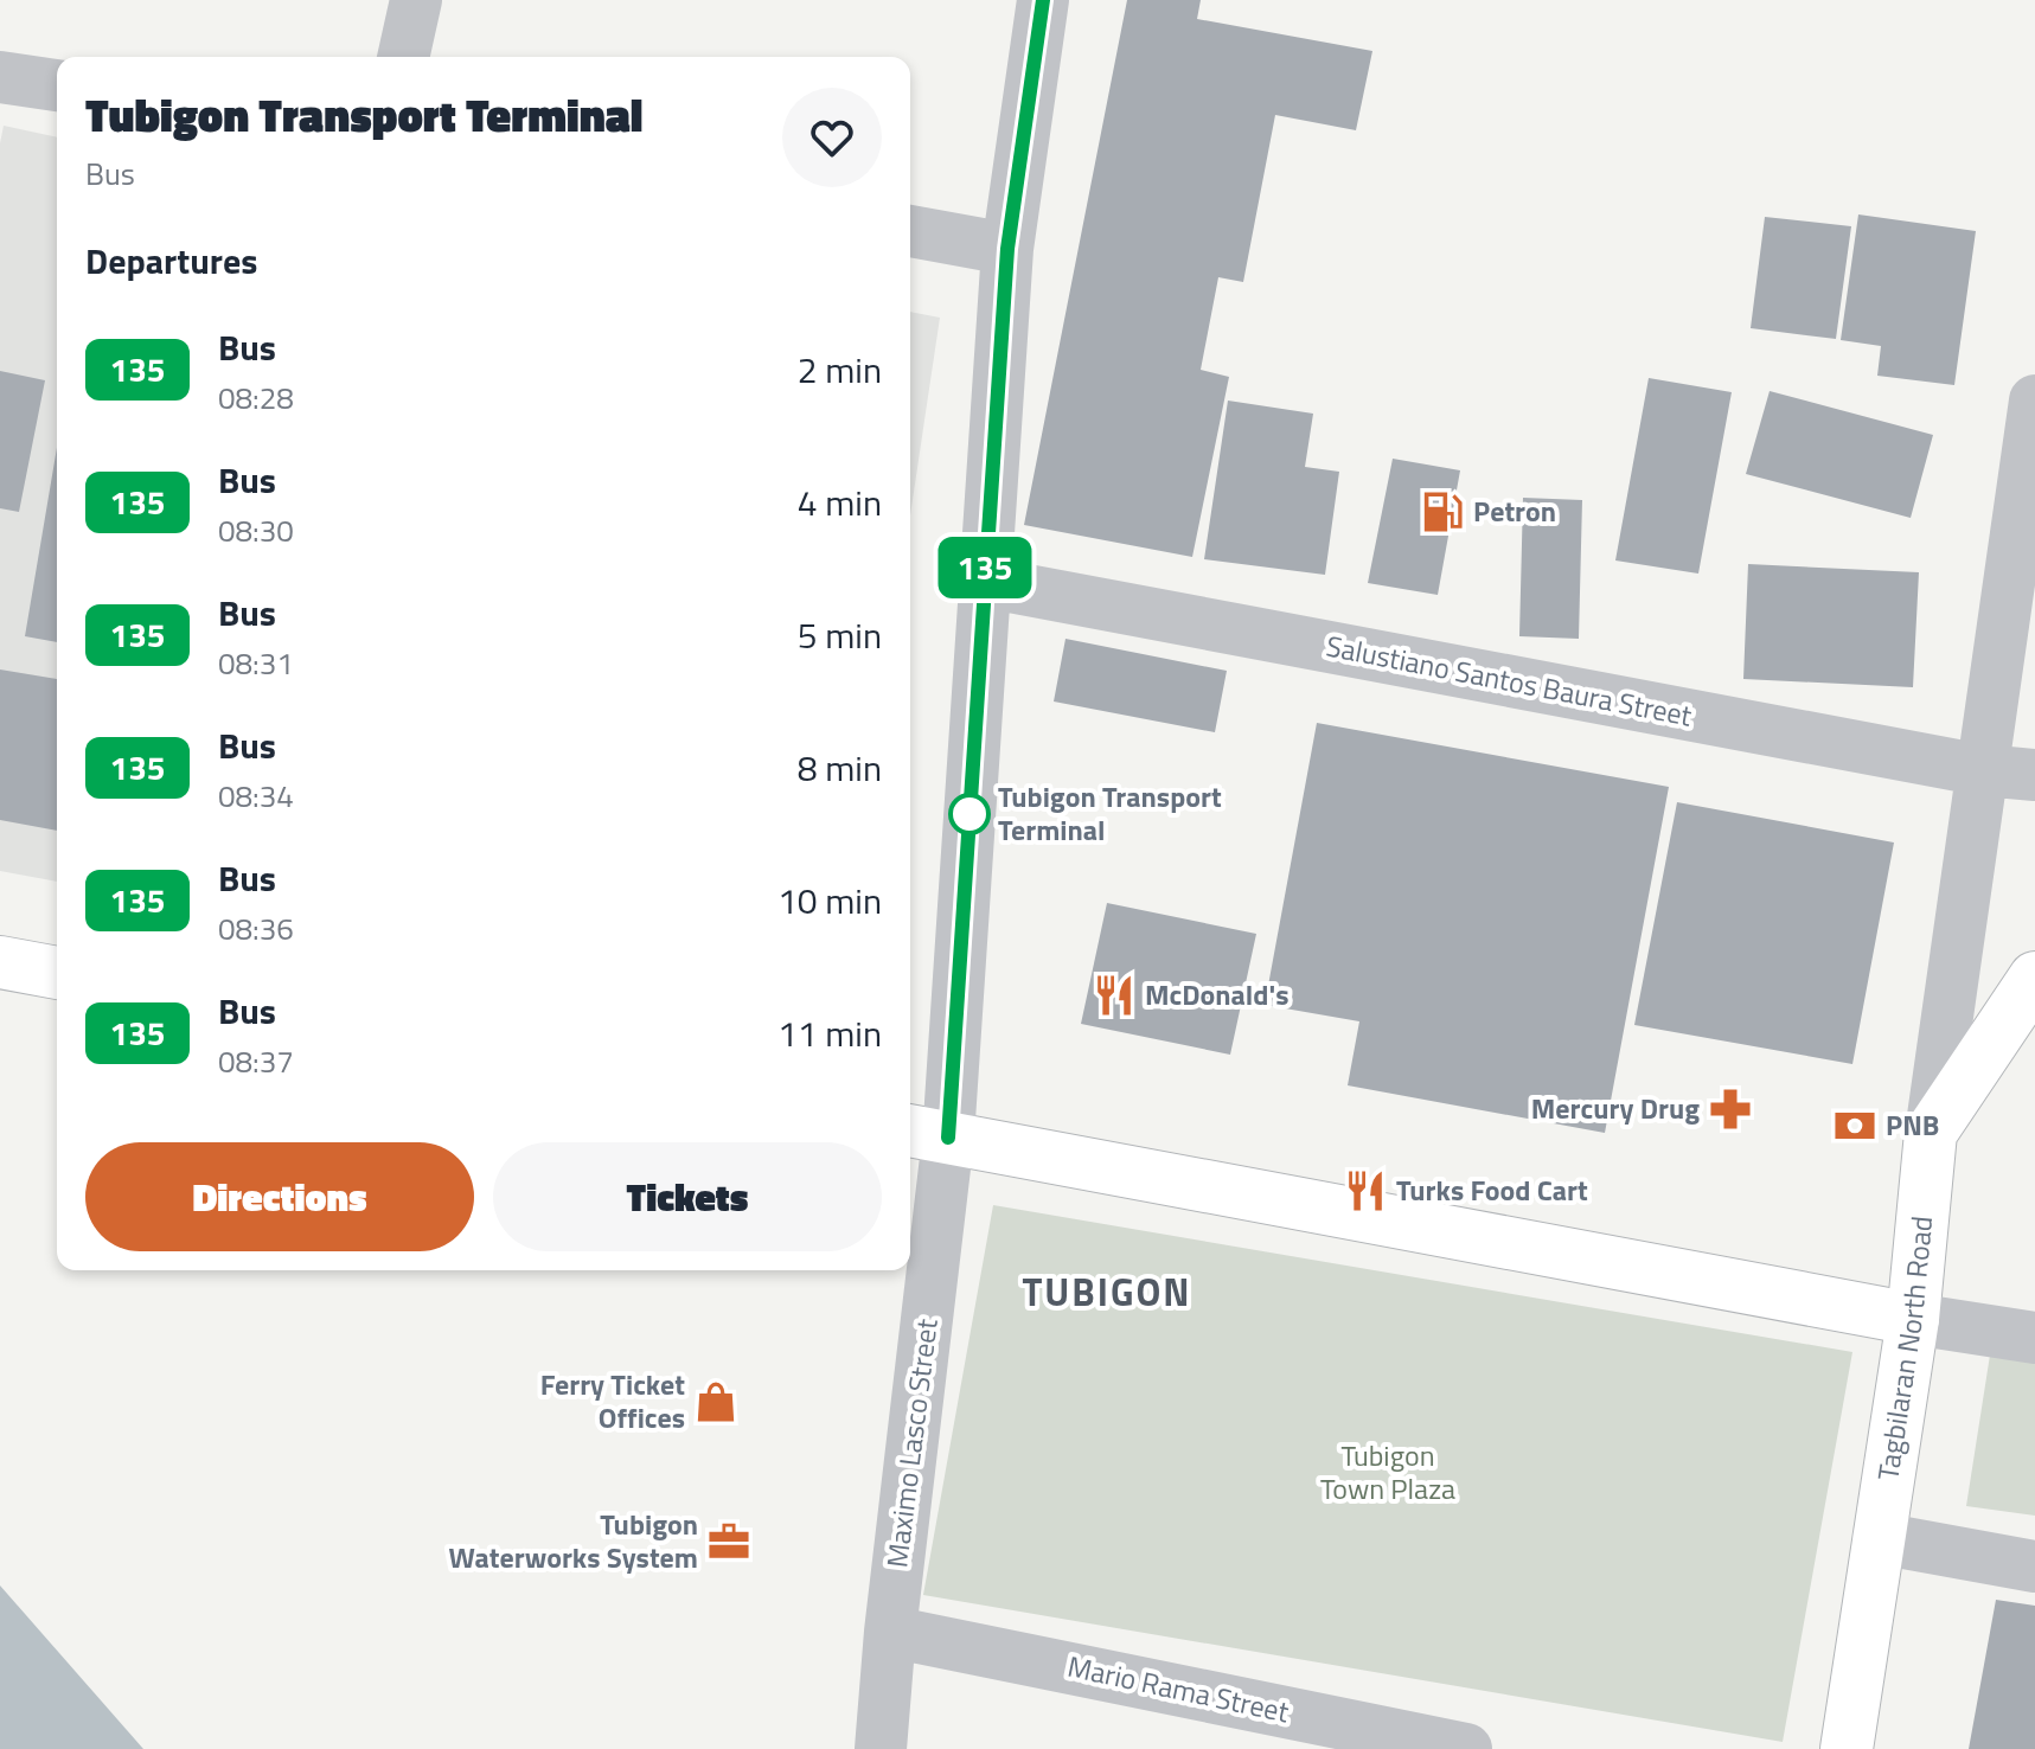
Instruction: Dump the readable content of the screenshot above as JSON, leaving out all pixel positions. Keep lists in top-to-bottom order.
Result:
{
  "streets": {
    "main road": ["Tagbilaran North Road"],
    "street": ["Salustiano Santos Baura Street", "Maximo Lasco Street", "Mario Rama Street"]
  },
  "crossings": [
    ["Salustiano Santos Baura Street", "Maximo Lasco Street"],
    ["Maximo Lasco Street", "Mario Rama Street"]
  ],
  "districts": ["TUBIGON"],
  "parks": ["Tubigon Town Plaza"],
  "places": {
    "fuel station": ["Petron"],
    "other": ["Tubigon Transport Terminal"],
    "restaurant": ["McDonald's", "Turks Food Cart"],
    "pharmacy": ["Mercury Drug"],
    "bank": ["PNB"],
    "shop": ["Ferry Ticket Offices"],
    "office": ["Tubigon Waterworks System"]
  },
  "lines": ["bus line 135"],
  "page": {
    "on_map": "135",
    "heading": [
      ["Tubigon Transport Terminal", "Bus"],
      "Departures"
    ],
    "list": [
      {
        "mark": "135",
        "name": "Bus",
        "note": "08:28",
        "value": "2 min"
      },
      {
        "mark": "135",
        "name": "Bus",
        "note": "08:30",
        "value": "4 min"
      },
      {
        "mark": "135",
        "name": "Bus",
        "note": "08:31",
        "value": "5 min"
      },
      {
        "mark": "135",
        "name": "Bus",
        "note": "08:34",
        "value": "8 min"
      },
      {
        "mark": "135",
        "name": "Bus",
        "note": "08:36",
        "value": "10 min"
      },
      {
        "mark": "135",
        "name": "Bus",
        "note": "08:37",
        "value": "11 min"
      }
    ],
    "buttons": ["Directions", "Tickets"]
  }
}
